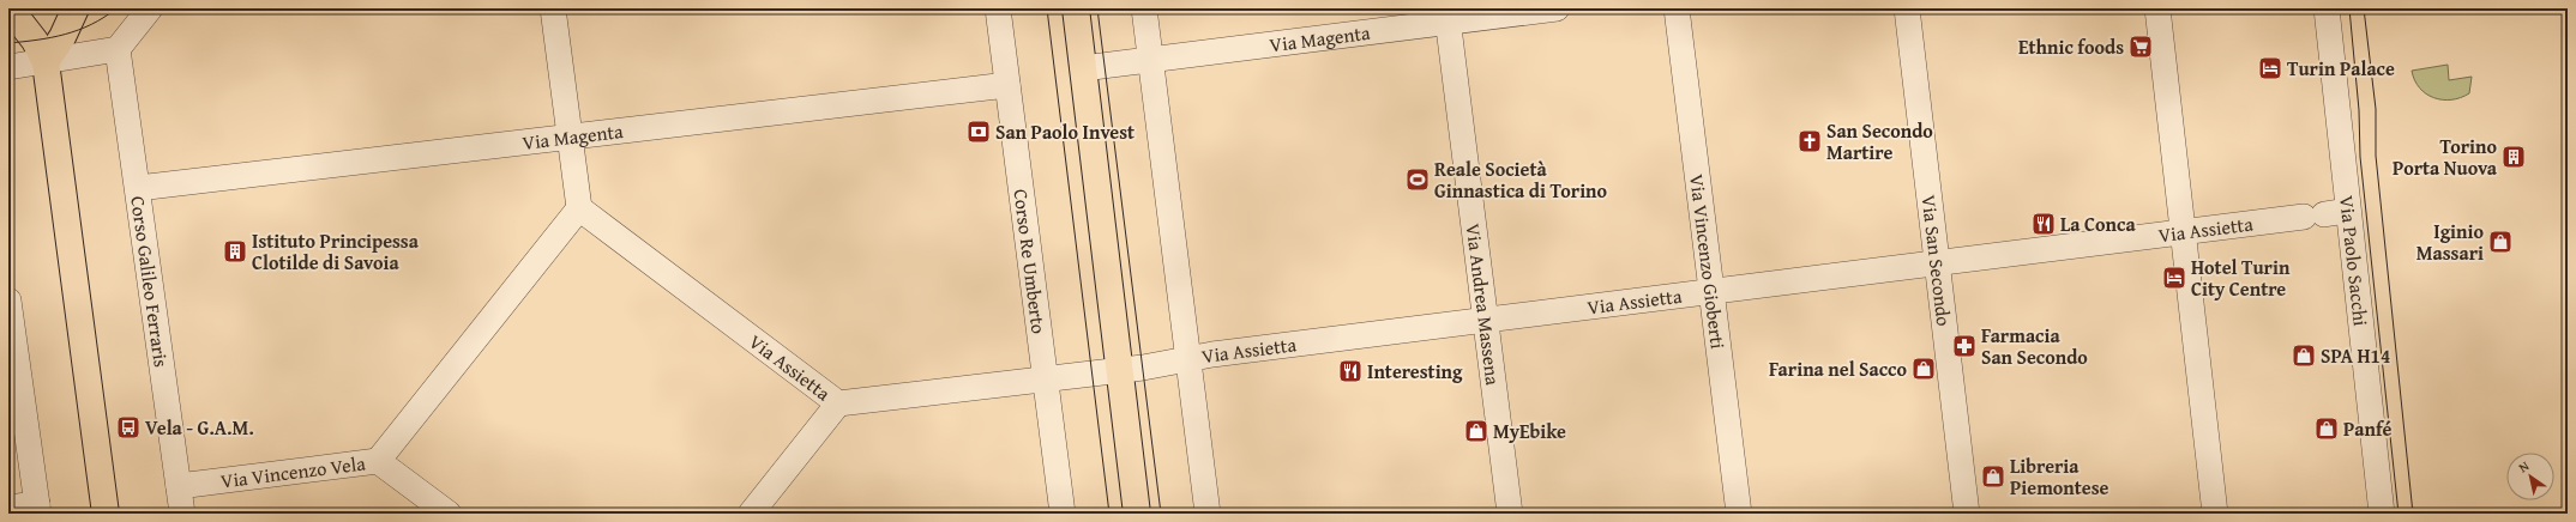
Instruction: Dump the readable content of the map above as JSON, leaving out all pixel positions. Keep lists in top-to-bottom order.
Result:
{
  "streets": {
    "street": [
      "Via Magenta",
      "Via Assietta",
      "Corso Re Umberto",
      "Via Vincenzo Gioberti",
      "Via San Secondo",
      "Via Paolo Sacchi",
      "Corso Galileo Ferraris",
      "Via Andrea Massena",
      "Via Vincenzo Vela"
    ]
  },
  "crossings": [
    ["Via Magenta", "Corso Re Umberto"],
    ["Via Magenta", "Corso Galileo Ferraris"],
    ["Via Magenta", "Via Andrea Massena"],
    ["Via Assietta", "Corso Re Umberto"],
    ["Via Assietta", "Via Vincenzo Gioberti"],
    ["Via Assietta", "Via San Secondo"],
    ["Via Assietta", "Via Paolo Sacchi"],
    ["Via Assietta", "Via Andrea Massena"],
    ["Corso Galileo Ferraris", "Via Vincenzo Vela"]
  ],
  "places": {
    "supermarket": ["Ethnic foods"],
    "hotel": ["Turin Palace", "Hotel Turin City Centre"],
    "bank": ["San Paolo Invest"],
    "church": ["San Secondo Martire"],
    "building": ["Torino Porta Nuova", "Istituto Principessa Clotilde di Savoia"],
    "sports": ["Reale Società Ginnastica di Torino"],
    "restaurant": ["La Conca", "Interesting"],
    "shop": [
      "Iginio Massari",
      "SPA H14",
      "Farina nel Sacco",
      "Panfé",
      "MyEbike",
      "Libreria Piemontese"
    ],
    "pharmacy": ["Farmacia San Secondo"],
    "bus stop": ["Vela - G.A.M."]
  },
  "north": "top left"
}
